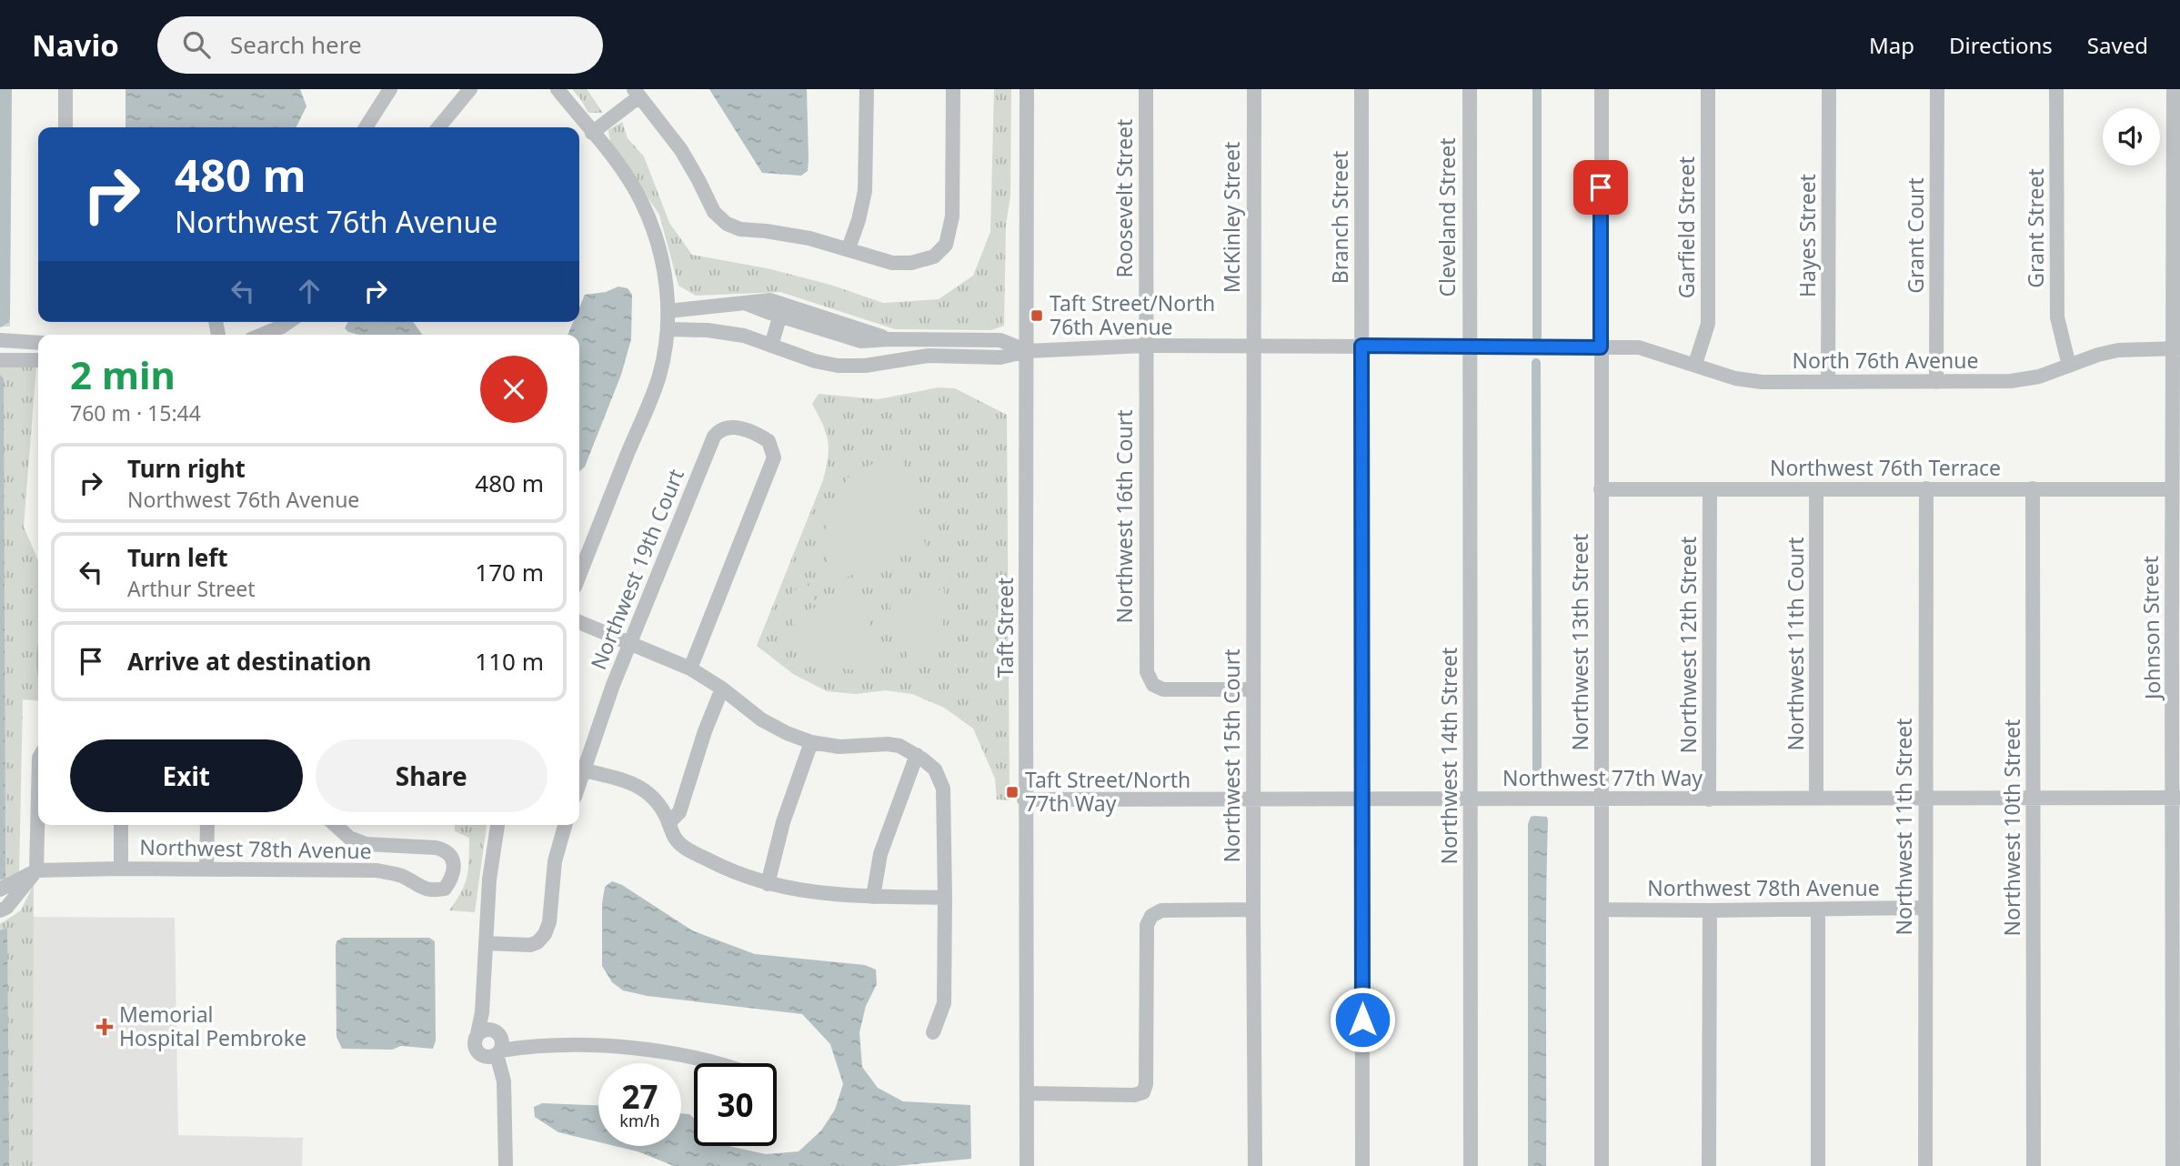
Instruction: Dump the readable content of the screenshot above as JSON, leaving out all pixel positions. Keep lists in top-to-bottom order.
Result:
{
  "streets": {
    "street": [
      "Roosevelt Street",
      "McKinley Street",
      "Branch Street",
      "Cleveland Street",
      "Garfield Street",
      "Grant Street",
      "Hayes Street",
      "Grant Court",
      "North 76th Avenue",
      "Northwest 76th Terrace",
      "Northwest 16th Court",
      "Northwest 19th Court",
      "Taft Street",
      "Johnson Street",
      "Northwest 13th Street",
      "Northwest 11th Court",
      "Northwest 12th Street",
      "Northwest 15th Court",
      "Northwest 14th Street",
      "Northwest 77th Way",
      "Northwest 11th Street",
      "Northwest 10th Street",
      "Northwest 78th Avenue"
    ]
  },
  "crossings": [
    ["Roosevelt Street", "North 76th Avenue"],
    ["Roosevelt Street", "Northwest 16th Court"],
    ["McKinley Street", "North 76th Avenue"],
    ["McKinley Street", "Northwest 15th Court"],
    ["Branch Street", "North 76th Avenue"],
    ["Branch Street", "Northwest 77th Way"],
    ["Cleveland Street", "North 76th Avenue"],
    ["Cleveland Street", "Northwest 14th Street"],
    ["Garfield Street", "North 76th Avenue"],
    ["Grant Street", "North 76th Avenue"],
    ["Hayes Street", "North 76th Avenue"],
    ["Grant Court", "North 76th Avenue"],
    ["North 76th Avenue", "Northwest 16th Court"],
    ["North 76th Avenue", "Taft Street"],
    ["North 76th Avenue", "Johnson Street"],
    ["North 76th Avenue", "Northwest 13th Street"],
    ["North 76th Avenue", "Northwest 15th Court"],
    ["North 76th Avenue", "Northwest 14th Street"],
    ["Northwest 76th Terrace", "Johnson Street"],
    ["Northwest 76th Terrace", "Northwest 13th Street"],
    ["Northwest 76th Terrace", "Northwest 11th Court"],
    ["Northwest 76th Terrace", "Northwest 12th Street"],
    ["Northwest 76th Terrace", "Northwest 11th Street"],
    ["Northwest 76th Terrace", "Northwest 10th Street"],
    ["Northwest 16th Court", "Northwest 15th Court"],
    ["Taft Street", "Northwest 77th Way"],
    ["Johnson Street", "Northwest 77th Way"],
    ["Northwest 13th Street", "Northwest 77th Way"],
    ["Northwest 13th Street", "Northwest 78th Avenue"],
    ["Northwest 11th Court", "Northwest 77th Way"],
    ["Northwest 12th Street", "Northwest 77th Way"],
    ["Northwest 15th Court", "Northwest 77th Way"],
    ["Northwest 14th Street", "Northwest 77th Way"],
    ["Northwest 77th Way", "Northwest 11th Street"],
    ["Northwest 77th Way", "Northwest 10th Street"],
    ["Northwest 11th Street", "Northwest 78th Avenue"]
  ],
  "places": {
    "transit": ["Taft Street/North 76th Avenue", "Taft Street/North 77th Way"],
    "health": ["Memorial Hospital Pembroke"]
  },
  "page": {
    "header": "Navio",
    "search": "Search here",
    "nav": ["Map", "Directions", "Saved"],
    "turn": ["480 m", "Northwest 76th Avenue"],
    "heading": ["2 min", "760 m · 15:44"],
    "list": [
      {
        "name": "Turn right",
        "note": "Northwest 76th Avenue",
        "value": "480 m"
      },
      {
        "name": "Turn left",
        "note": "Arthur Street",
        "value": "170 m"
      },
      {
        "name": "Arrive at destination",
        "value": "110 m"
      }
    ],
    "buttons": ["Exit", "Share"],
    "speed": "27 km/h",
    "limit": "30"
  }
}
